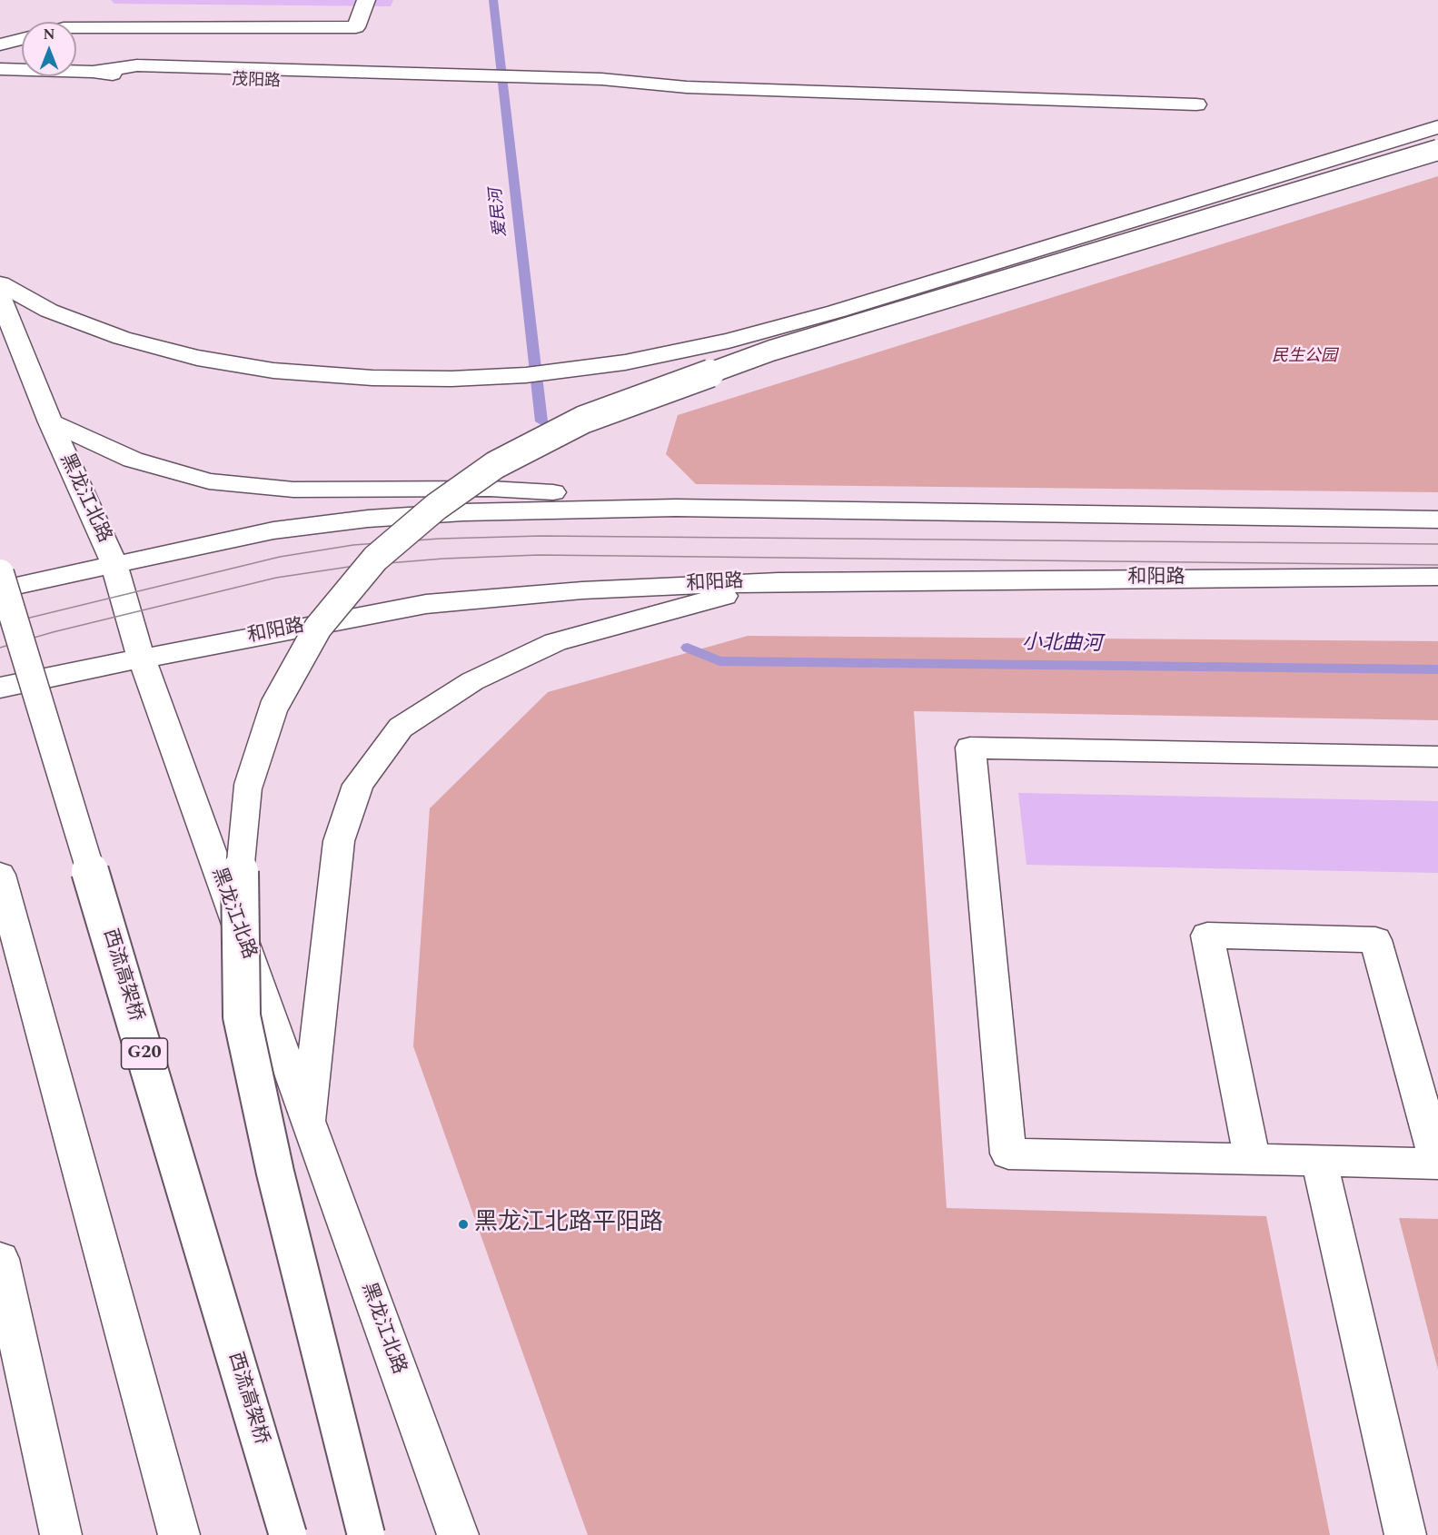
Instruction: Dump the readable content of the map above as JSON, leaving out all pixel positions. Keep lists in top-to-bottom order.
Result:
{
  "streets": {
    "main road": [
      "茂阳路",
      "黑龙江北路",
      "和阳路",
      "西流高架桥",
      "G20"
    ]
  },
  "crossings": [
    ["黑龙江北路", "和阳路"]
  ],
  "water": ["爱民河", "小北曲河"],
  "parks": ["民生公园"],
  "places": ["黑龙江北路平阳路"],
  "north": "top"
}
